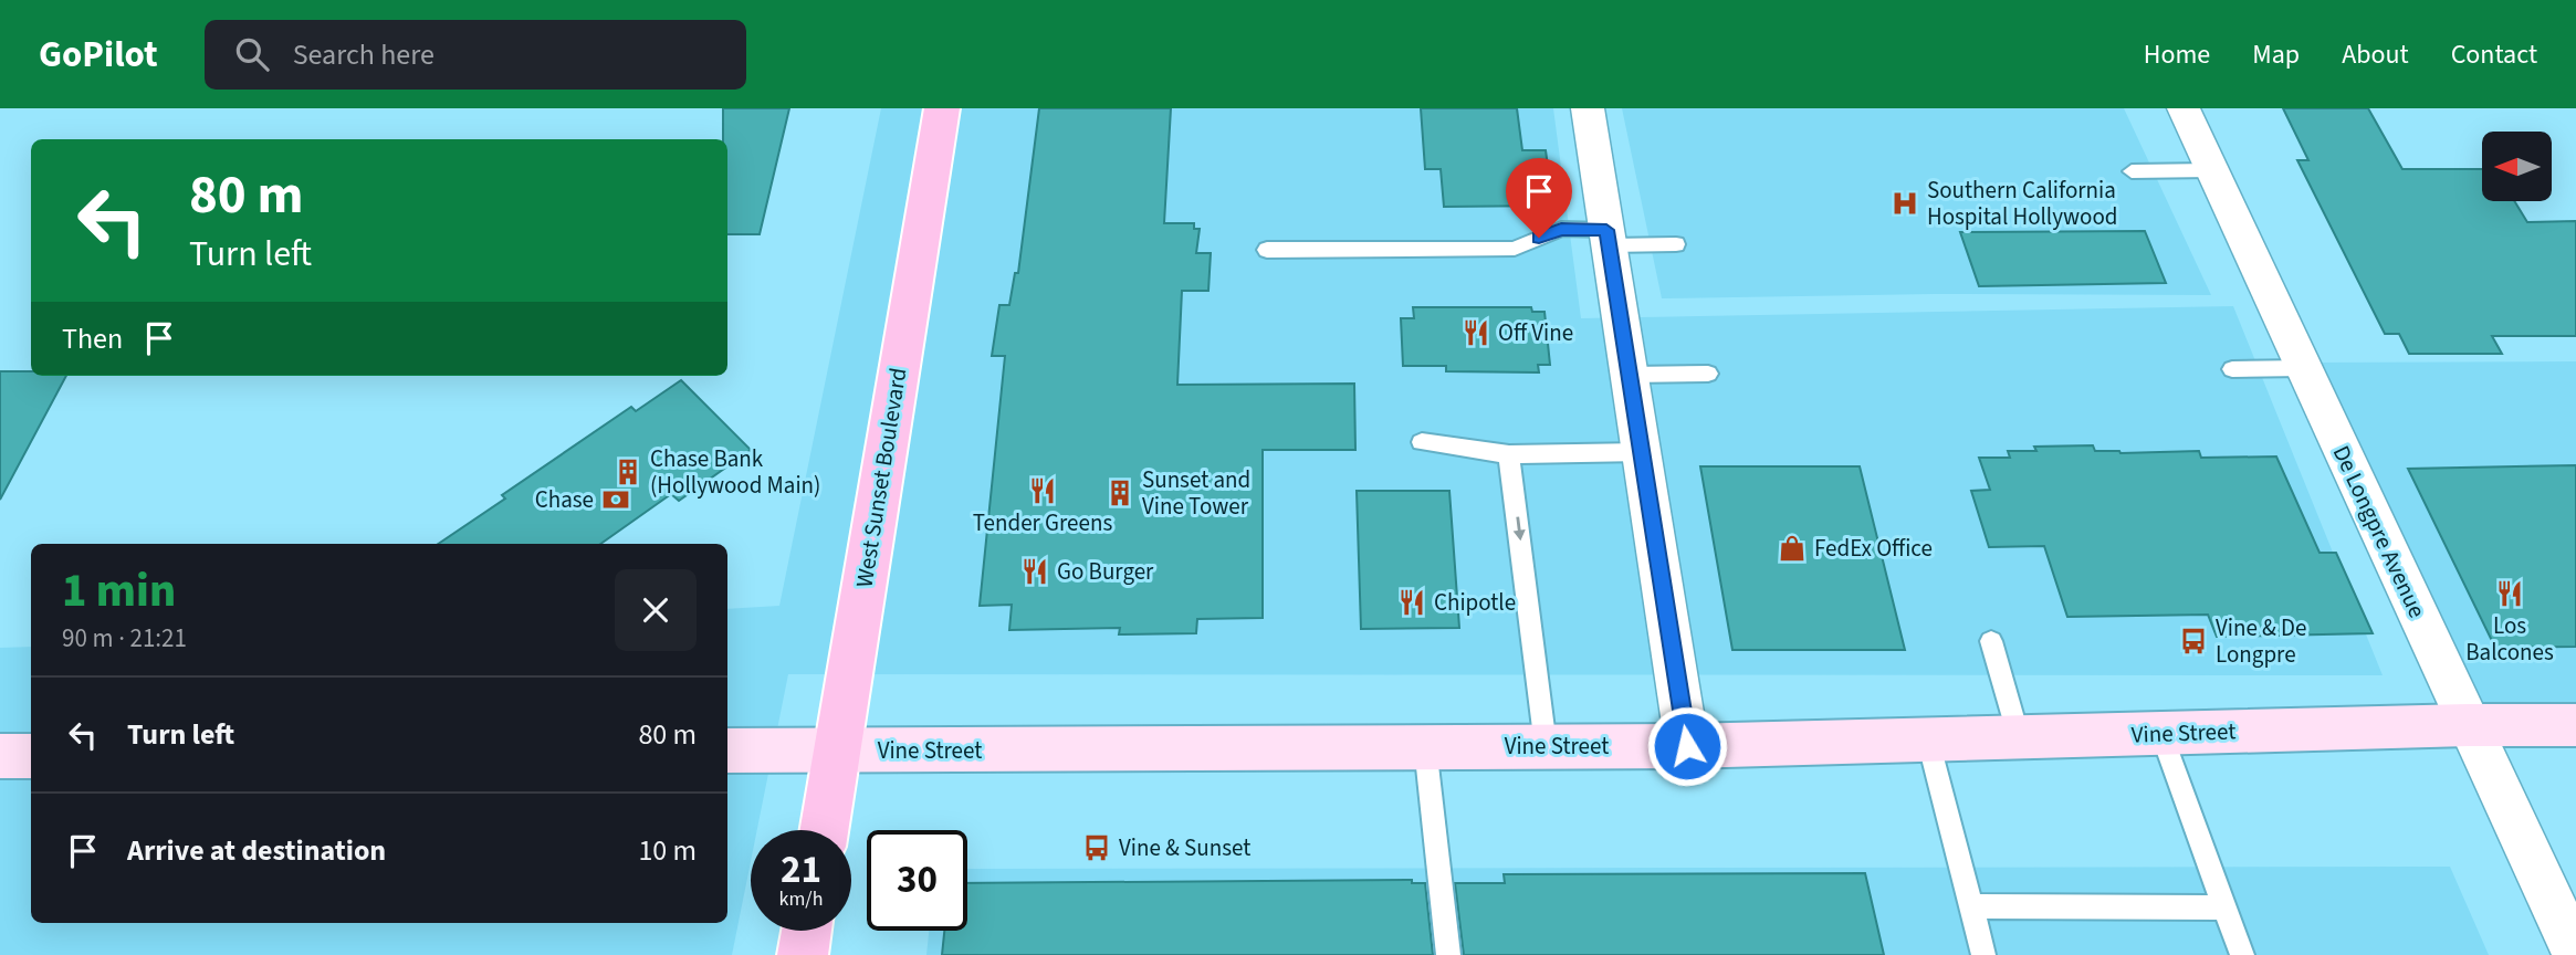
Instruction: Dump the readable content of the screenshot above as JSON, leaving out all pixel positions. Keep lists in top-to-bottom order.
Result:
{
  "streets": {
    "main road": ["West Sunset Boulevard", "Vine Street"],
    "street": ["De Longpre Avenue"]
  },
  "crossings": [
    ["West Sunset Boulevard", "Vine Street"],
    ["De Longpre Avenue", "Vine Street"]
  ],
  "places": {
    "hospital": ["Southern California Hospital Hollywood"],
    "restaurant": [
      "Off Vine",
      "Tender Greens",
      "Go Burger",
      "Los Balcones",
      "Chipotle"
    ],
    "building": ["Chase Bank (Hollywood Main)", "Sunset and Vine Tower"],
    "bank": ["Chase"],
    "shop": ["FedEx Office"],
    "bus stop": ["Vine & De Longpre", "Vine & Sunset"]
  },
  "north": "left",
  "page": {
    "header": "GoPilot",
    "search": "Search here",
    "nav": [
      "Home",
      "Map",
      "About",
      "Contact"
    ],
    "turn": ["80 m", "Turn left"],
    "then": "Then",
    "heading": ["1 min", "90 m · 21:21"],
    "list": [
      {
        "name": "Turn left",
        "value": "80 m"
      },
      {
        "name": "Arrive at destination",
        "value": "10 m"
      }
    ],
    "speed": "21 km/h",
    "limit": "30"
  }
}
